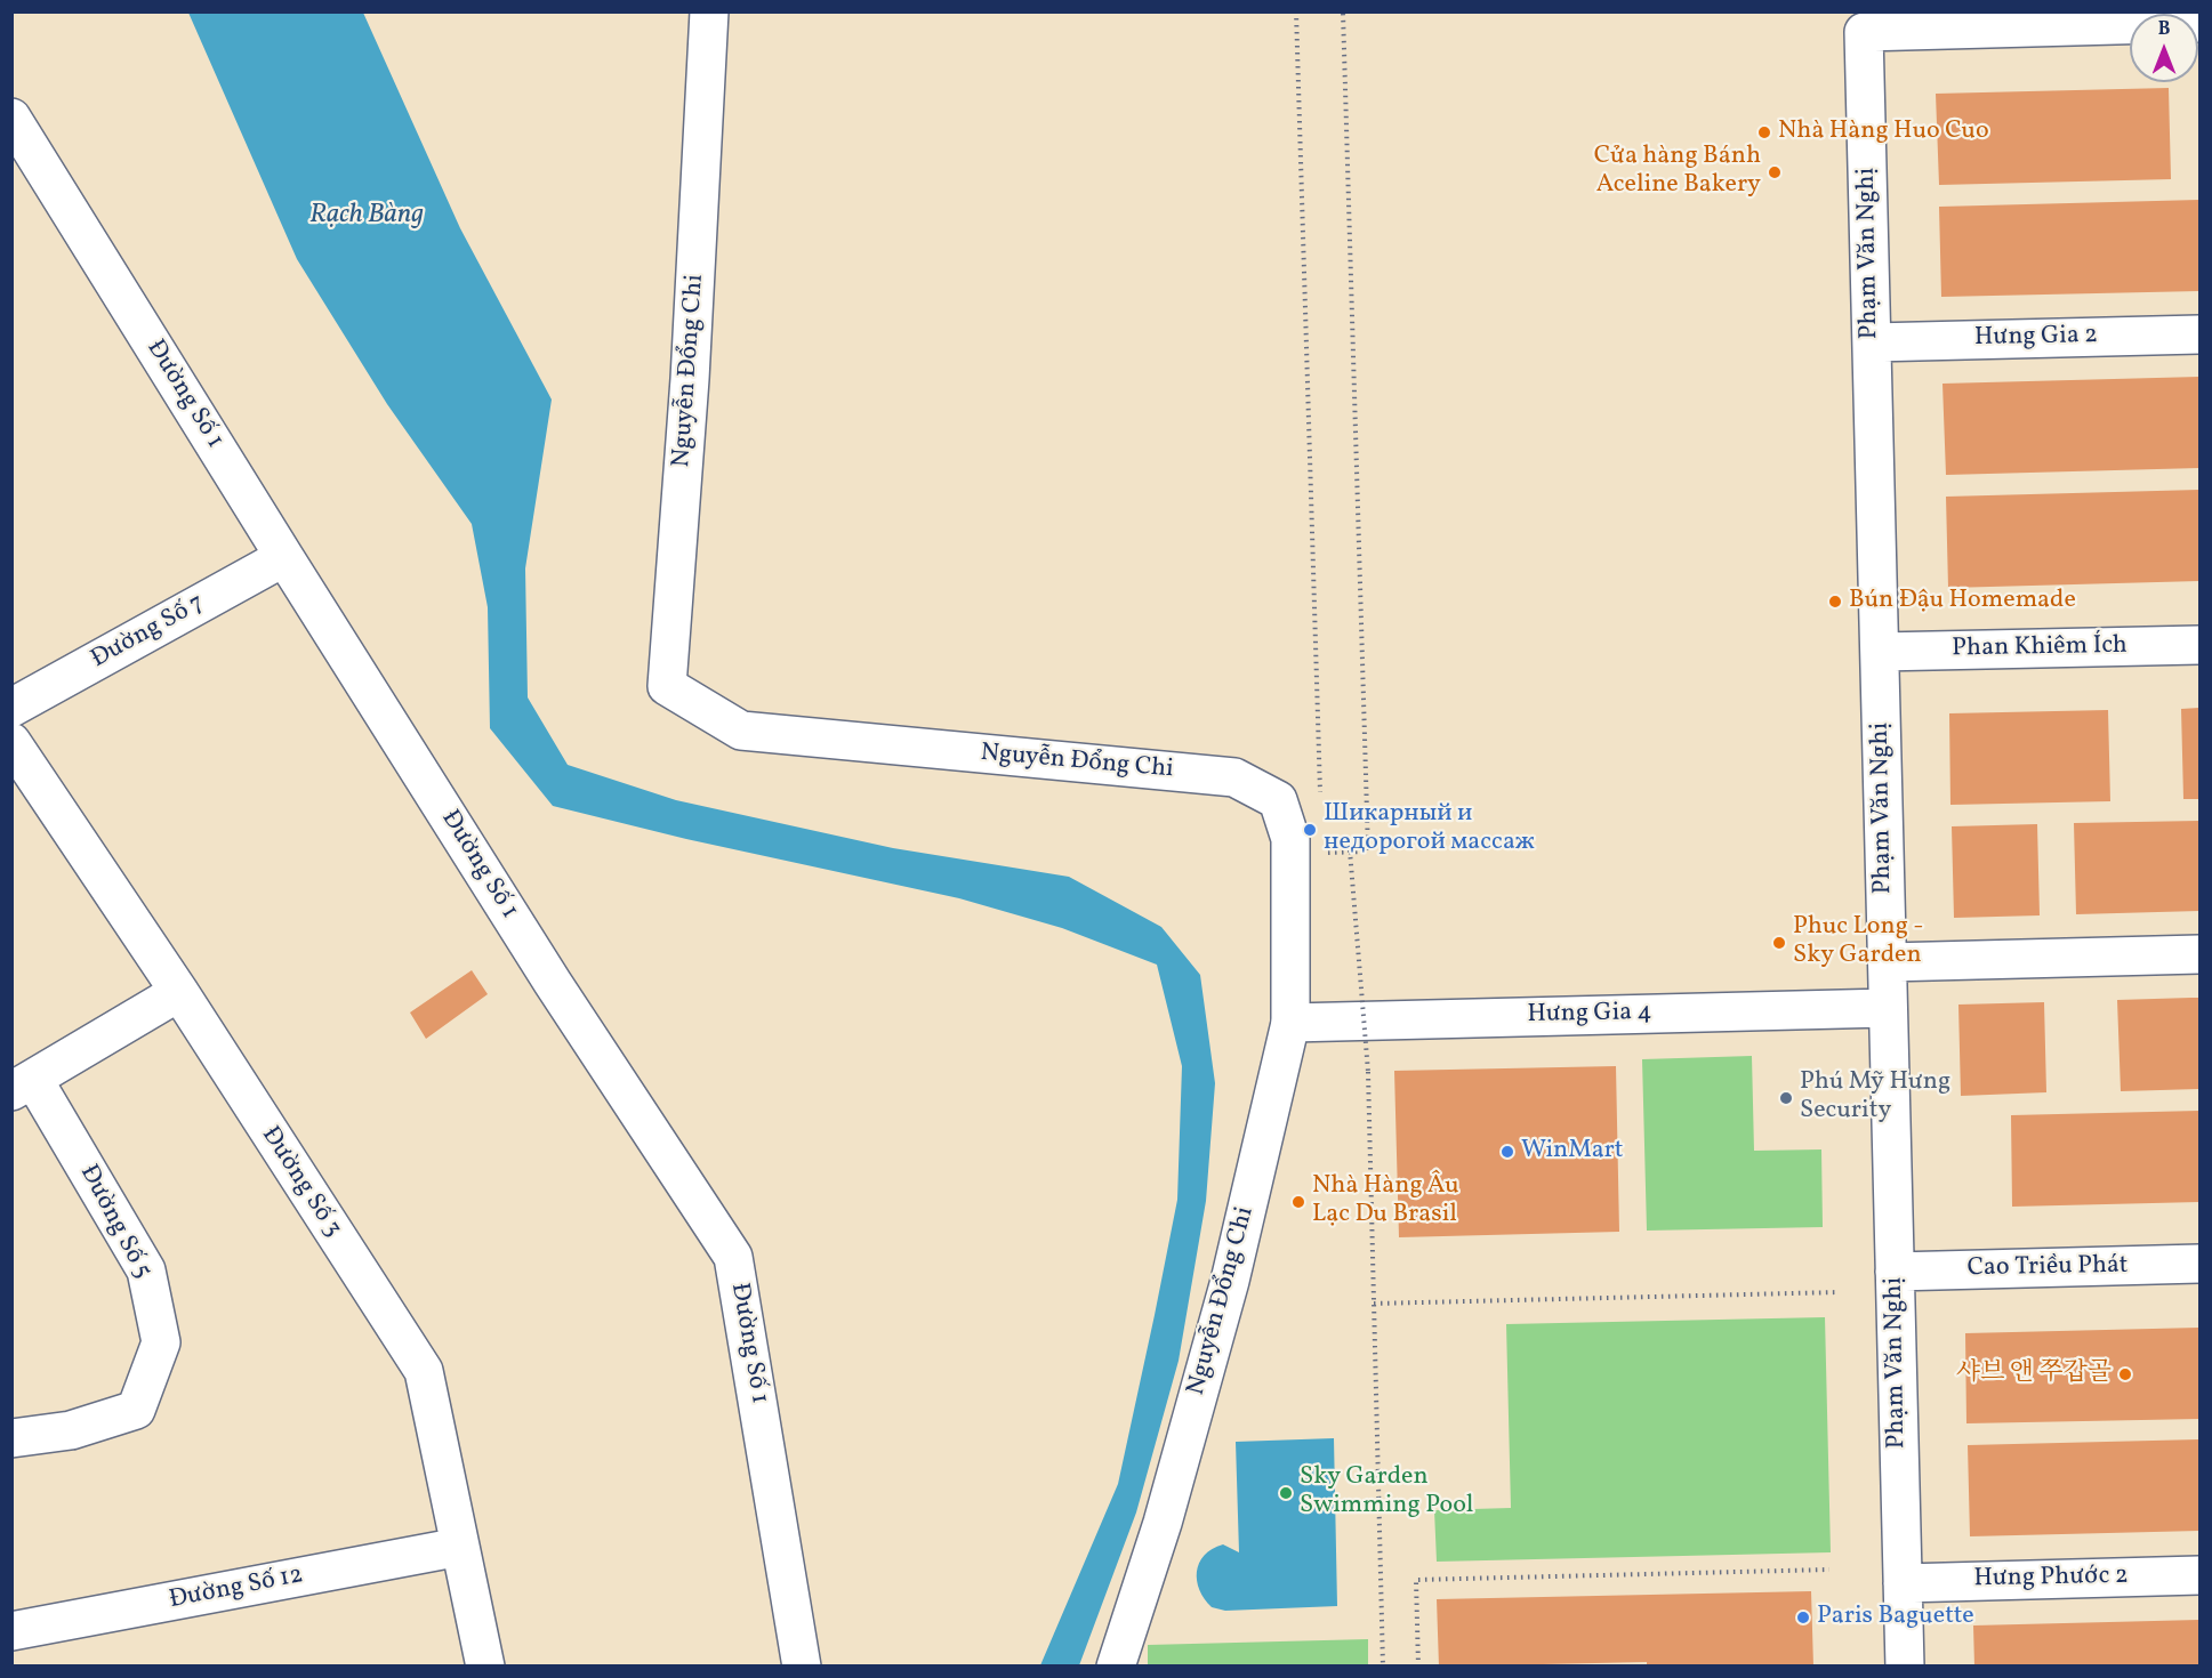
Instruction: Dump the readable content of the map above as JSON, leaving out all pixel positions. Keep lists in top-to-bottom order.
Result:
{
  "streets": {
    "street": [
      "Phạm Văn Nghị",
      "Hưng Gia 2",
      "Nguyễn Đổng Chi",
      "Đường Số 1",
      "Đường Số 7",
      "Phan Khiêm Ích",
      "Hưng Gia 4",
      "Đường Số 3",
      "Đường Số 5",
      "Cao Triều Phát",
      "Hưng Phước 2",
      "Đường Số 12"
    ]
  },
  "crossings": [
    ["Phạm Văn Nghị", "Hưng Gia 2"],
    ["Phạm Văn Nghị", "Phan Khiêm Ích"],
    ["Phạm Văn Nghị", "Hưng Gia 4"],
    ["Phạm Văn Nghị", "Cao Triều Phát"],
    ["Phạm Văn Nghị", "Hưng Phước 2"],
    ["Nguyễn Đổng Chi", "Hưng Gia 4"],
    ["Đường Số 1", "Đường Số 7"],
    ["Đường Số 3", "Đường Số 5"],
    ["Đường Số 3", "Đường Số 12"]
  ],
  "water": ["Rạch Bàng"],
  "places": [
    "Nhà Hàng Huo Cuo",
    "Cửa hàng Bánh Aceline Bakery",
    "Bún Đậu Homemade",
    "Шикарный и недорогой массаж",
    "Phuc Long - Sky Garden",
    "Phú Mỹ Hưng Security",
    "WinMart",
    "Nhà Hàng Âu Lạc Du Brasil",
    "샤브 앤 쭈갑골",
    "Sky Garden Swimming Pool",
    "Paris Baguette"
  ],
  "north": "top"
}
